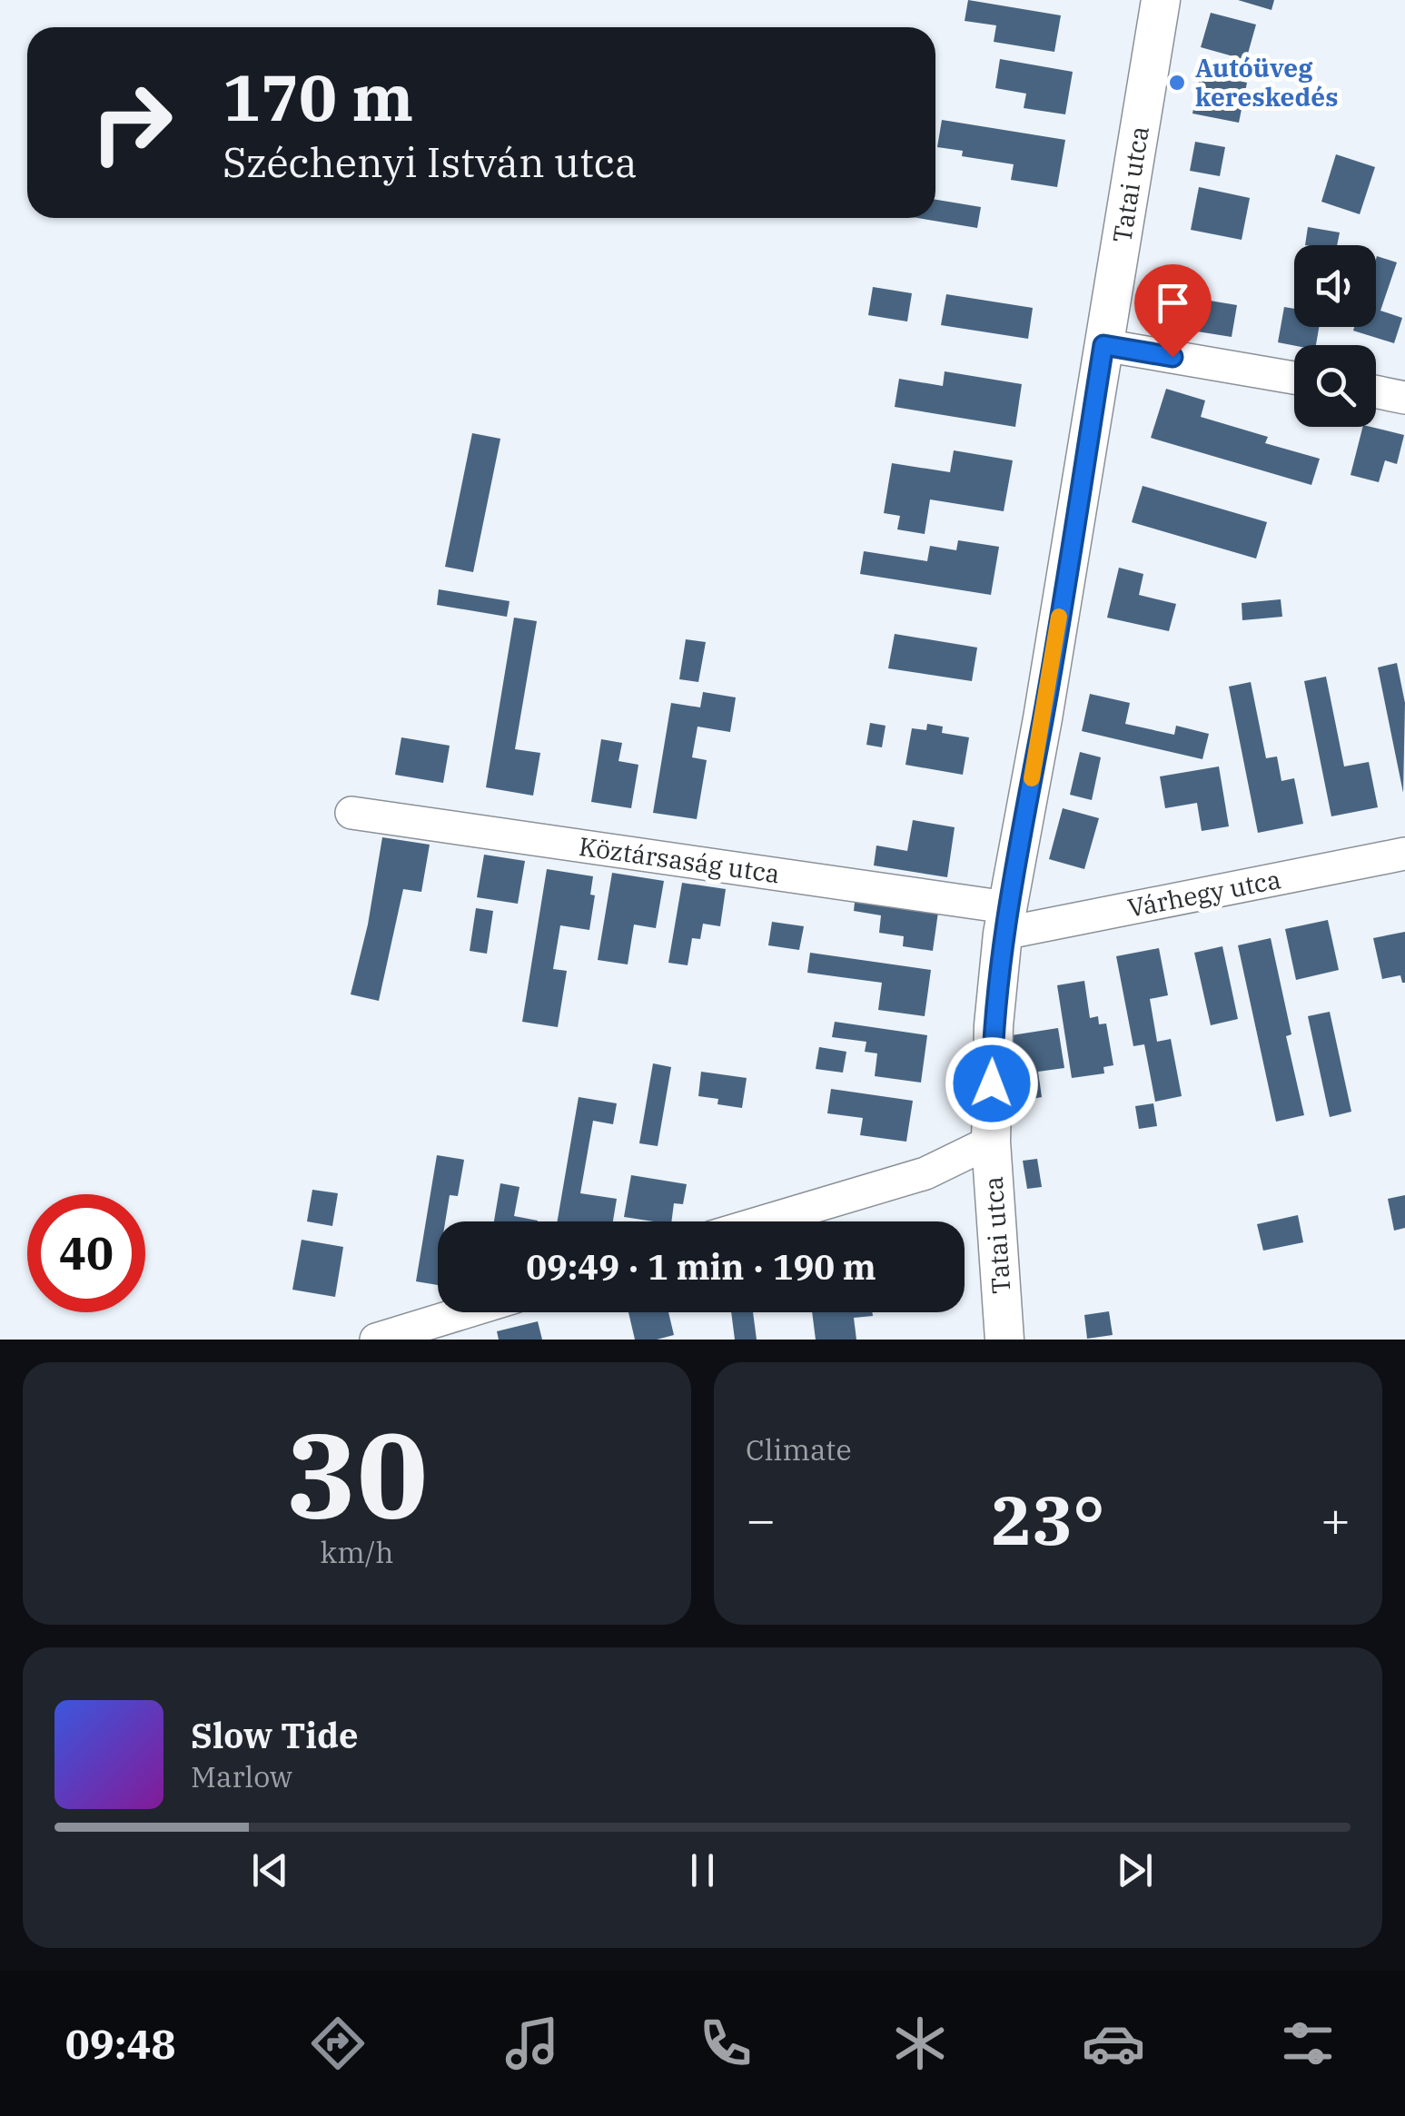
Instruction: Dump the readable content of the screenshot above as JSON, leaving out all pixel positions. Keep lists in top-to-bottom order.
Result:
{
  "streets": {
    "street": ["Tatai utca", "Köztársaság utca", "Várhegy utca"]
  },
  "crossings": [
    ["Tatai utca", "Köztársaság utca"],
    ["Tatai utca", "Várhegy utca"],
    ["Köztársaság utca", "Várhegy utca"]
  ],
  "places": ["Autóüveg kereskedés"],
  "page": {
    "turn": ["170 m", "Széchenyi István utca"],
    "limit": "40",
    "trip": "09:49 · 1 min · 190 m",
    "tile": [
      ["30", "km/h"],
      "Climate"
    ],
    "heat": ["−", "23°", "+"],
    "song": ["Slow Tide", "Marlow"],
    "tabs": "09:48"
  }
}
